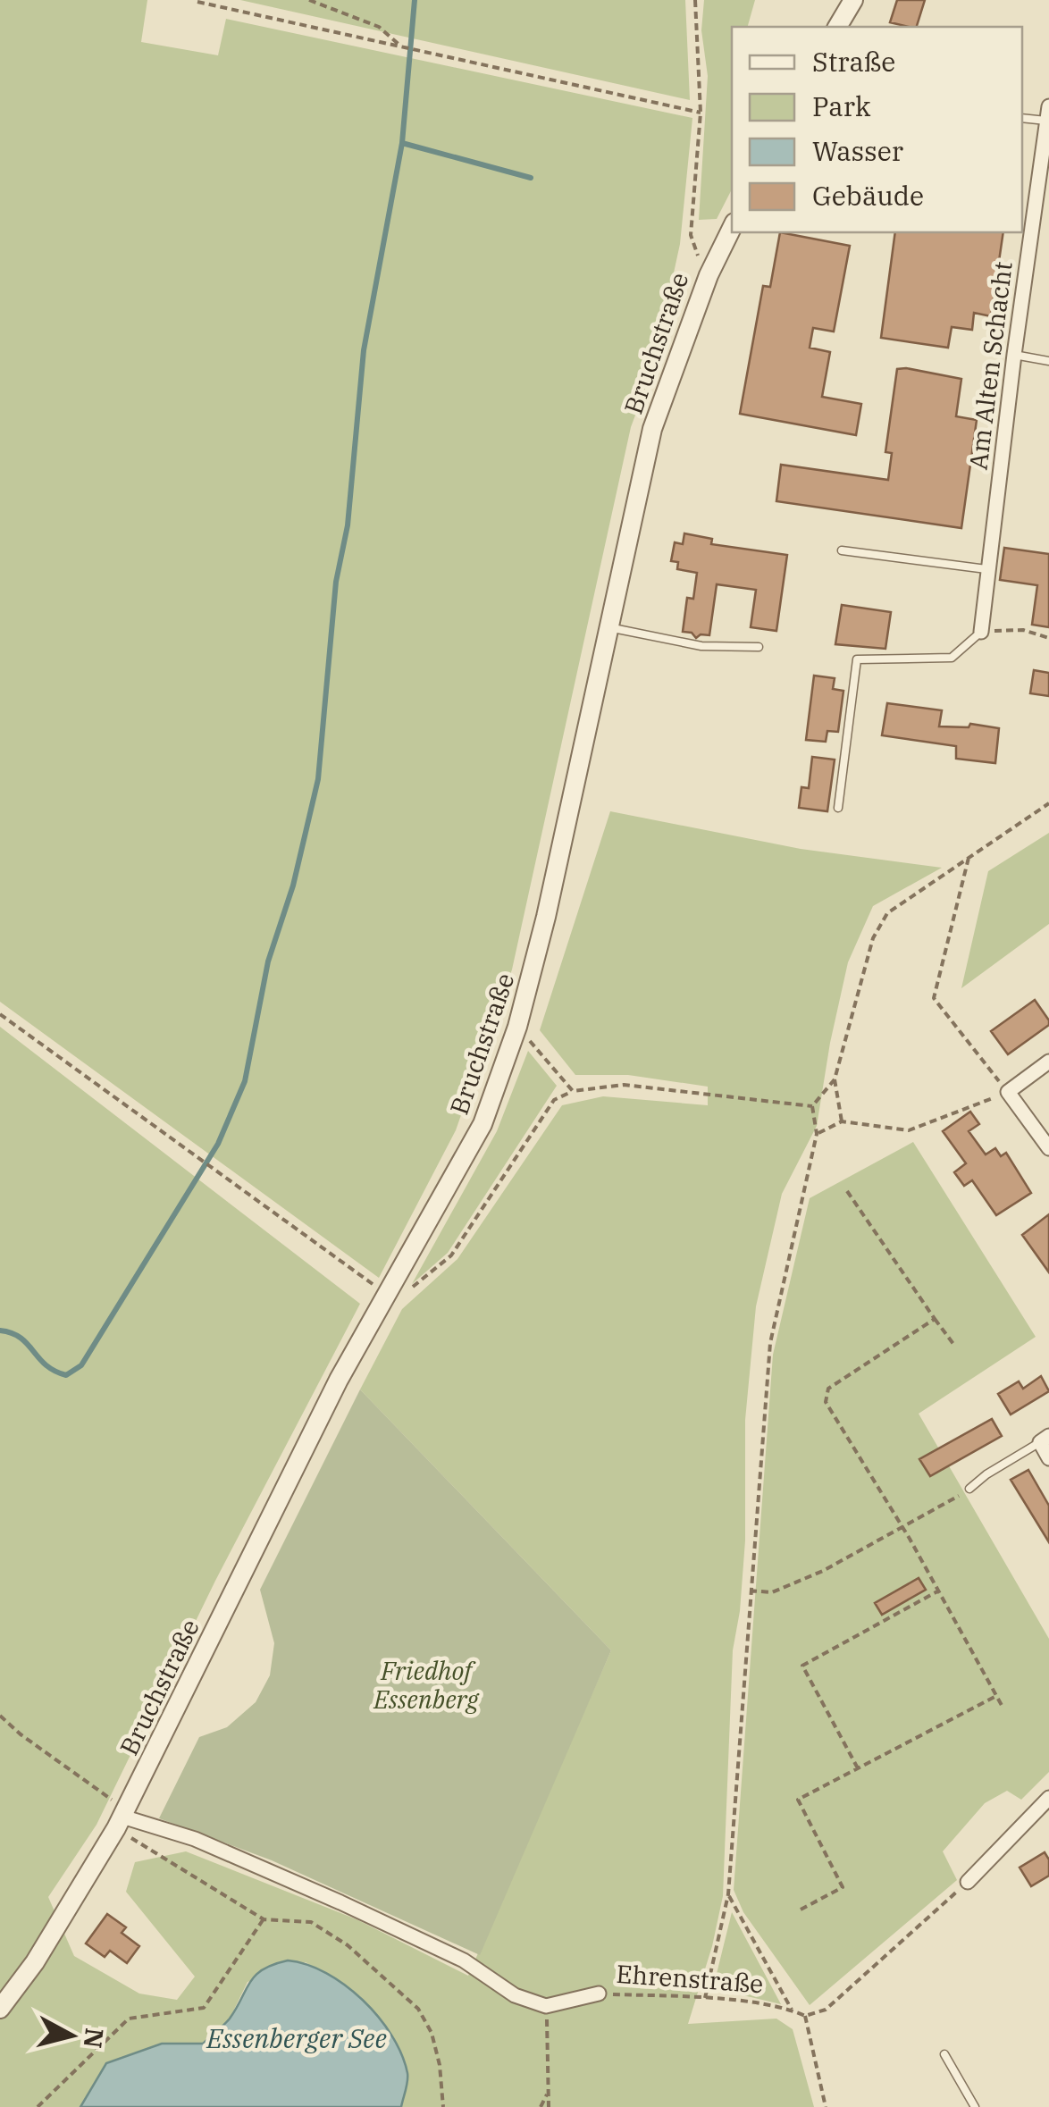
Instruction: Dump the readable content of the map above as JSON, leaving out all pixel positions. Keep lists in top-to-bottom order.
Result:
{
  "streets": {
    "street": ["Bruchstraße", "Am Alten Schacht", "Ehrenstraße"]
  },
  "water": ["Essenberger See"],
  "parks": ["Friedhof Essenberg"],
  "legend": [
    "Straße",
    "Park",
    "Wasser",
    "Gebäude"
  ],
  "north": "right"
}
